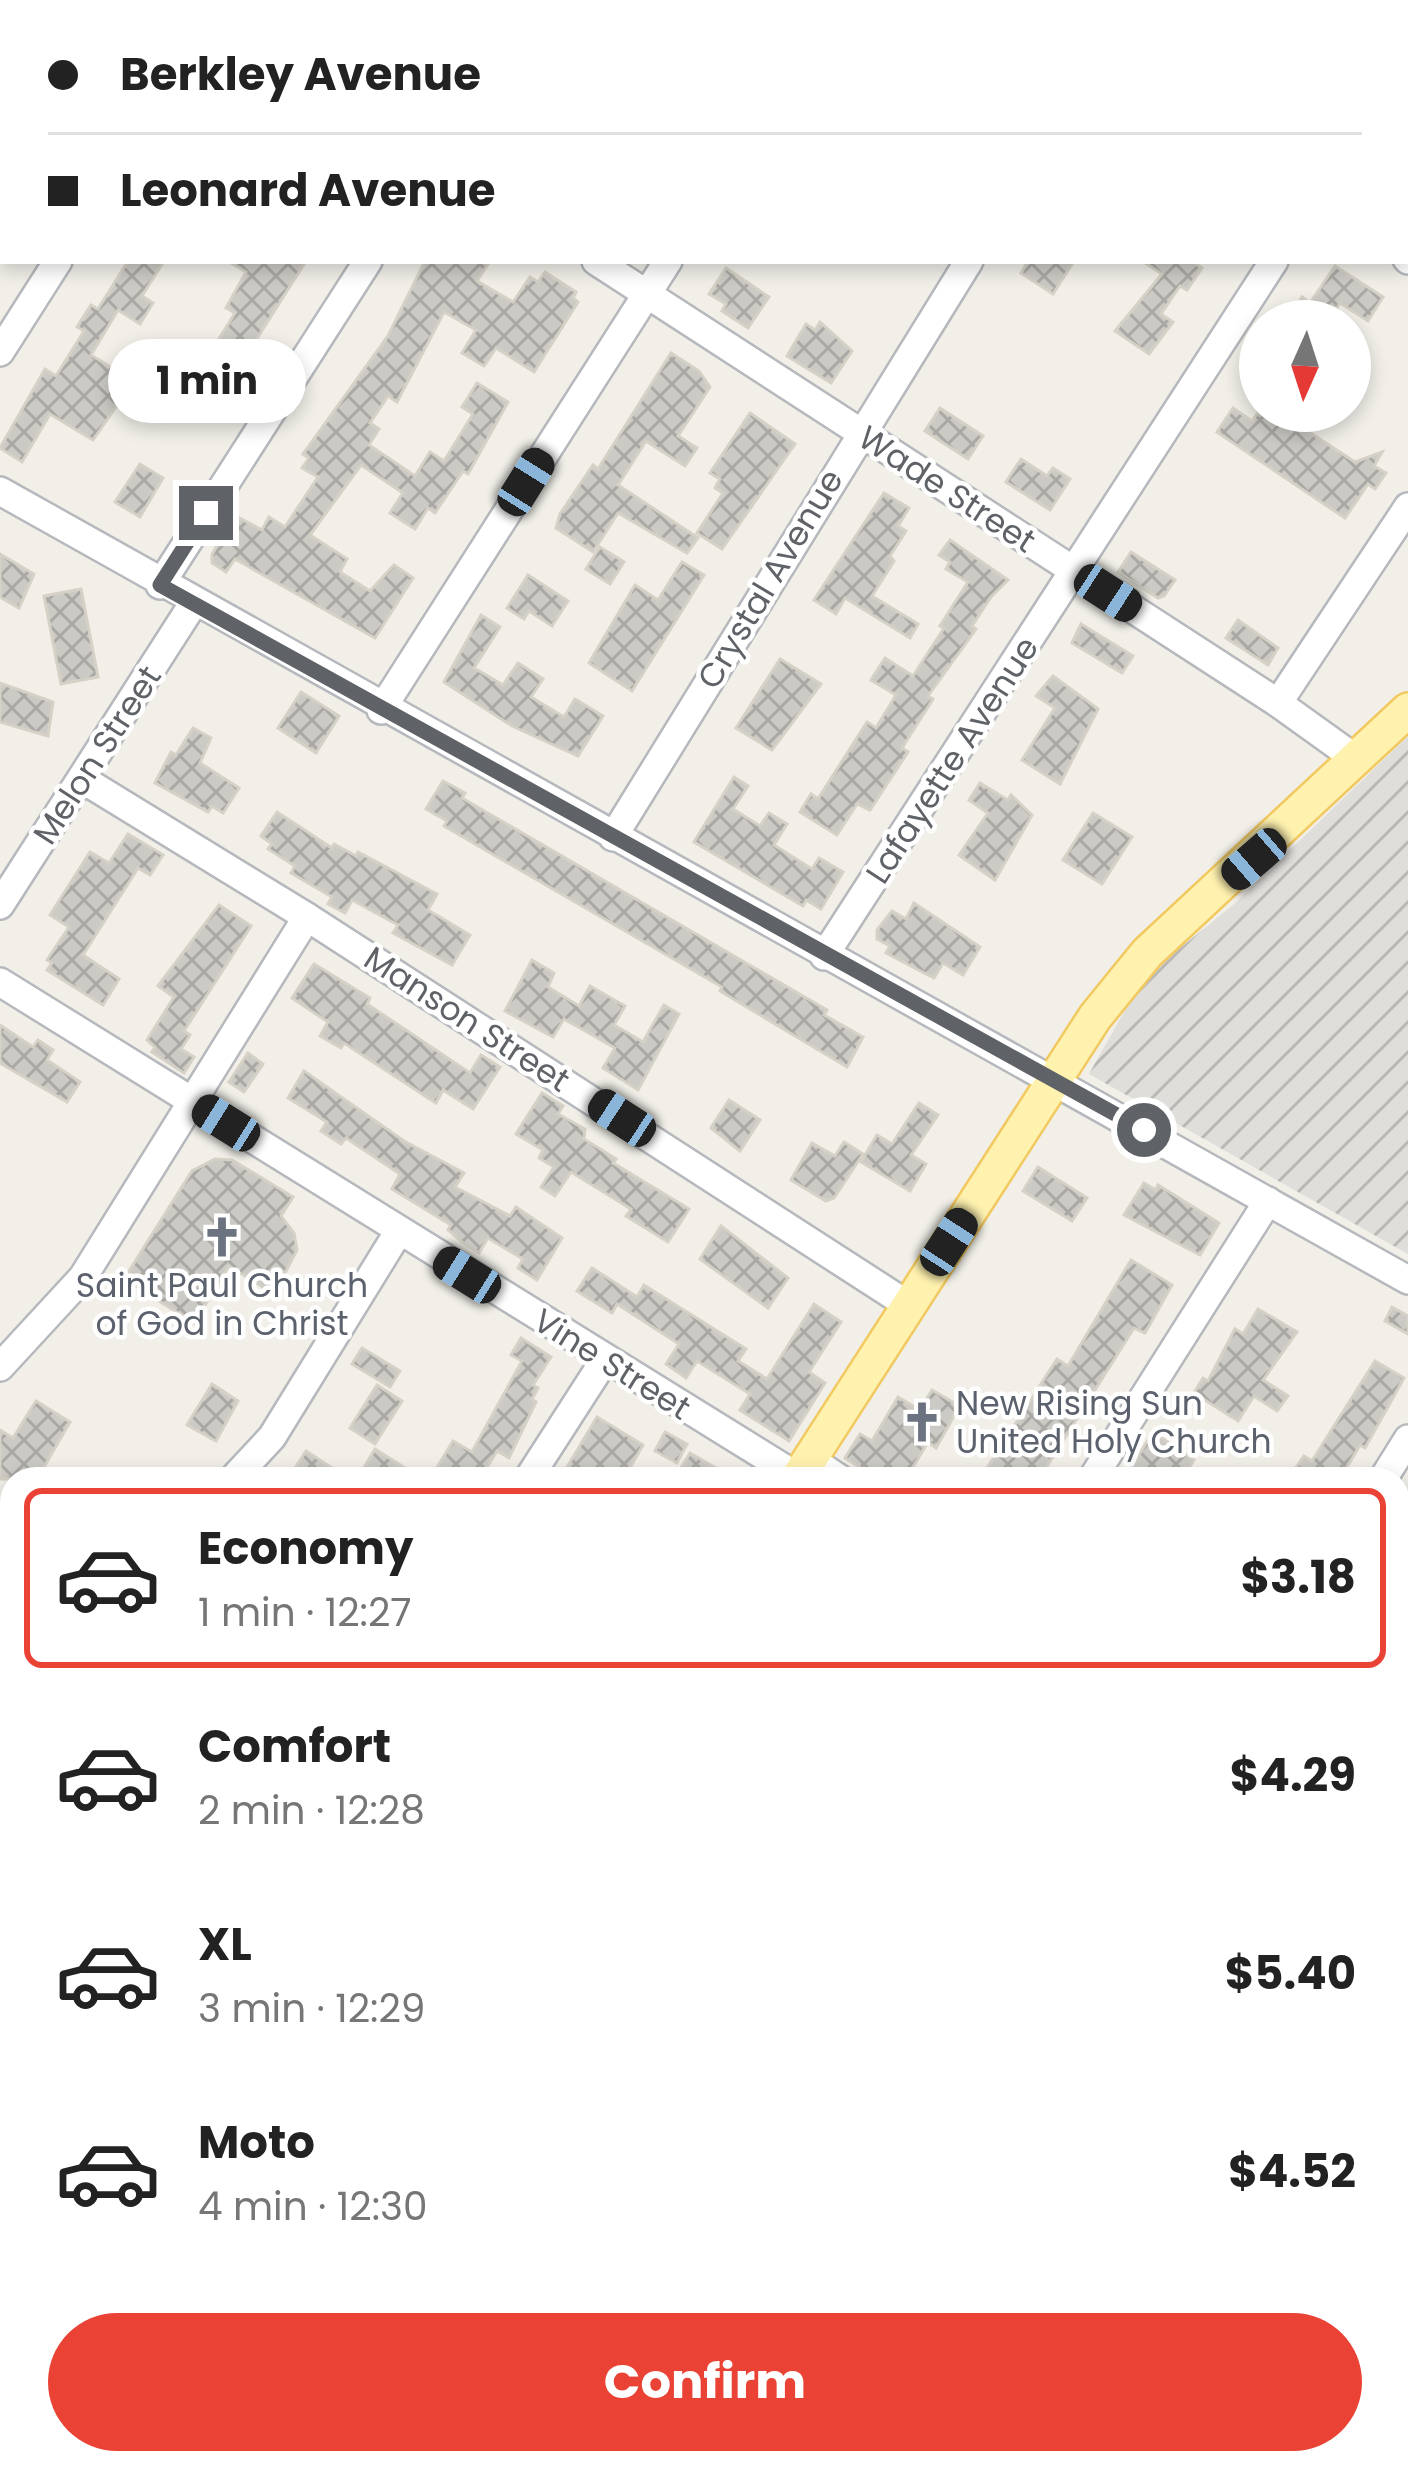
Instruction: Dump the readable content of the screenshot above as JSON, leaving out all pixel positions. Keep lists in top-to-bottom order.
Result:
{
  "streets": {
    "street": [
      "Wade Street",
      "Crystal Avenue",
      "Melon Street",
      "Lafayette Avenue",
      "Manson Street",
      "Vine Street"
    ]
  },
  "crossings": [
    ["Wade Street", "Crystal Avenue"],
    ["Wade Street", "Lafayette Avenue"],
    ["Melon Street", "Manson Street"]
  ],
  "places": {
    "church": ["Saint Paul Church of God in Christ", "New Rising Sun United Holy Church"]
  },
  "north": "bottom",
  "page": {
    "banner": ["Berkley Avenue", "Leonard Avenue"],
    "bubble": "1 min",
    "list": [
      {
        "name": "Economy",
        "note": "1 min · 12:27",
        "value": "$3.18"
      },
      {
        "name": "Comfort",
        "note": "2 min · 12:28",
        "value": "$4.29"
      },
      {
        "name": "XL",
        "note": "3 min · 12:29",
        "value": "$5.40"
      },
      {
        "name": "Moto",
        "note": "4 min · 12:30",
        "value": "$4.52"
      }
    ],
    "buttons": "Confirm"
  }
}
